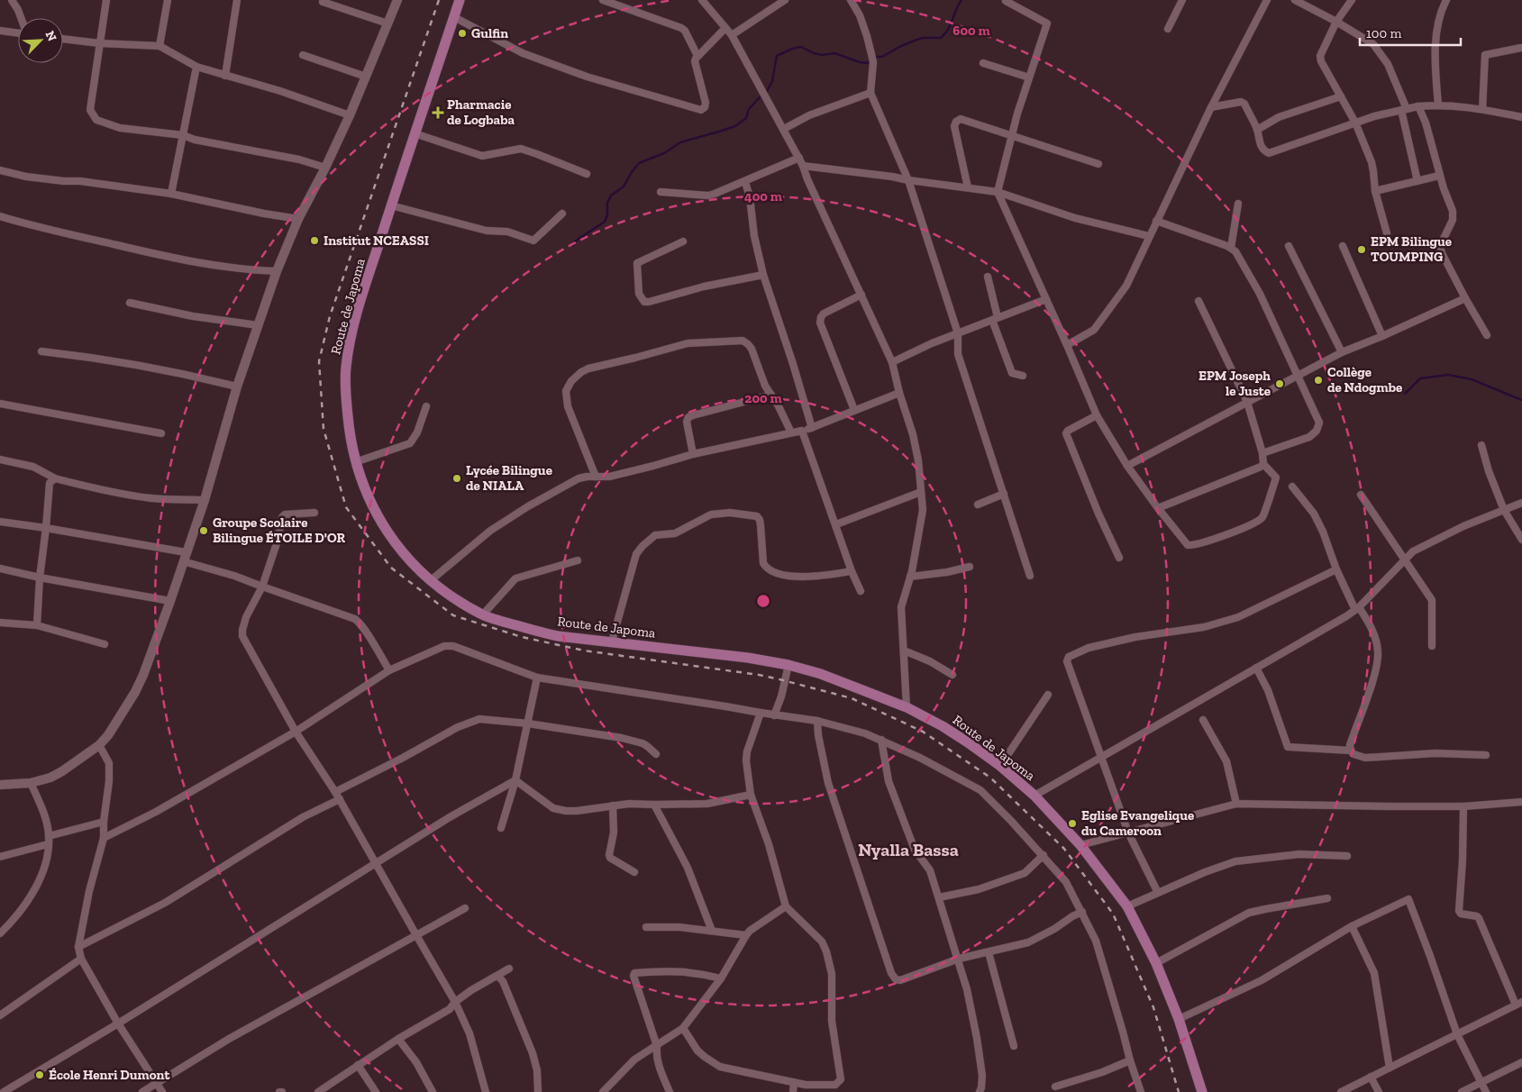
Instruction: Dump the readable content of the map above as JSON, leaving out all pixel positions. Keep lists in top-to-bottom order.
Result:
{
  "streets": {
    "main road": ["Route de Japoma"]
  },
  "districts": ["Nyalla Bassa"],
  "places": {
    "other": [
      "Gulfin",
      "Institut NCEASSI",
      "EPM Bilingue TOUMPING",
      "Collège de Ndogmbe",
      "EPM Joseph le Juste",
      "Lycée Bilingue de NIALA",
      "Groupe Scolaire Bilingue ÉTOILE D'OR",
      "Eglise Evangelique du Cameroon",
      "École Henri Dumont"
    ],
    "health": ["Pharmacie de Logbaba"]
  },
  "scale_bar": "100 m",
  "north": "top right",
  "rings": ["600 m", "400 m", "200 m"]
}
